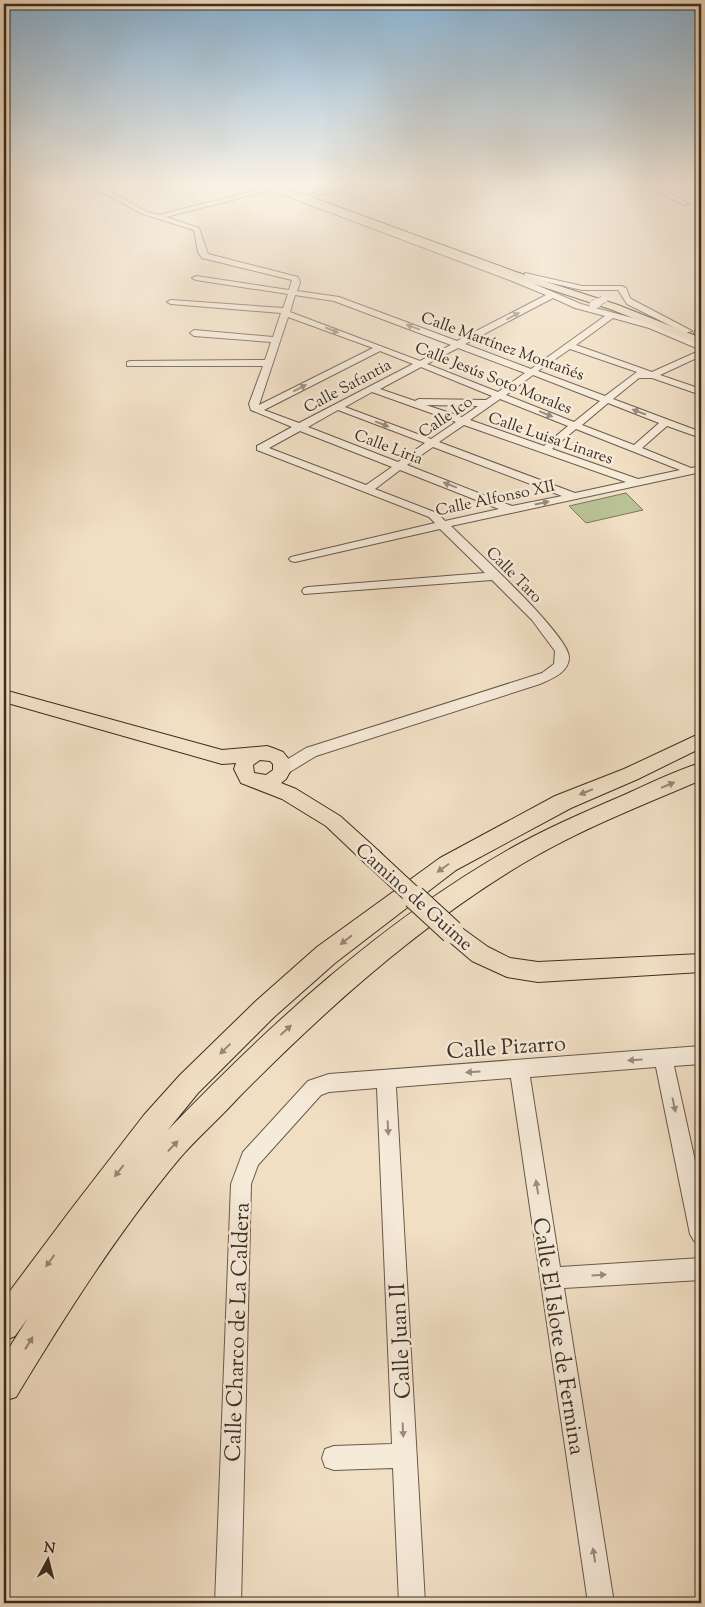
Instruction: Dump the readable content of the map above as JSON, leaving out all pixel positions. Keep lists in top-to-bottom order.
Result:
{
  "streets": {
    "main road": ["Camino de Guime"],
    "street": [
      "Calle Martínez Montañés",
      "Calle Jesús Soto Morales",
      "Calle Safantia",
      "Calle Ico",
      "Calle Luisa Linares",
      "Calle Liria",
      "Calle Alfonso XII",
      "Calle Taro",
      "Calle Pizarro",
      "Calle Charco de La Caldera",
      "Calle El Islote de Fermina",
      "Calle Juan II"
    ]
  },
  "crossings": [
    ["Calle Martínez Montañés", "Calle Safantia"],
    ["Calle Martínez Montañés", "Calle Ico"],
    ["Calle Jesús Soto Morales", "Calle Safantia"],
    ["Calle Jesús Soto Morales", "Calle Ico"],
    ["Calle Jesús Soto Morales", "Calle Alfonso XII"],
    ["Calle Safantia", "Calle Luisa Linares"],
    ["Calle Safantia", "Calle Liria"],
    ["Calle Safantia", "Calle Taro"],
    ["Calle Ico", "Calle Luisa Linares"],
    ["Calle Ico", "Calle Liria"],
    ["Calle Ico", "Calle Taro"],
    ["Calle Luisa Linares", "Calle Alfonso XII"],
    ["Calle Liria", "Calle Alfonso XII"],
    ["Calle Alfonso XII", "Calle Taro"],
    ["Calle Pizarro", "Calle Charco de La Caldera"],
    ["Calle Pizarro", "Calle El Islote de Fermina"],
    ["Calle Pizarro", "Calle Juan II"]
  ],
  "one_way": ["Calle Pizarro", "Calle El Islote de Fermina", "Calle Juan II"],
  "north": "top"
}
